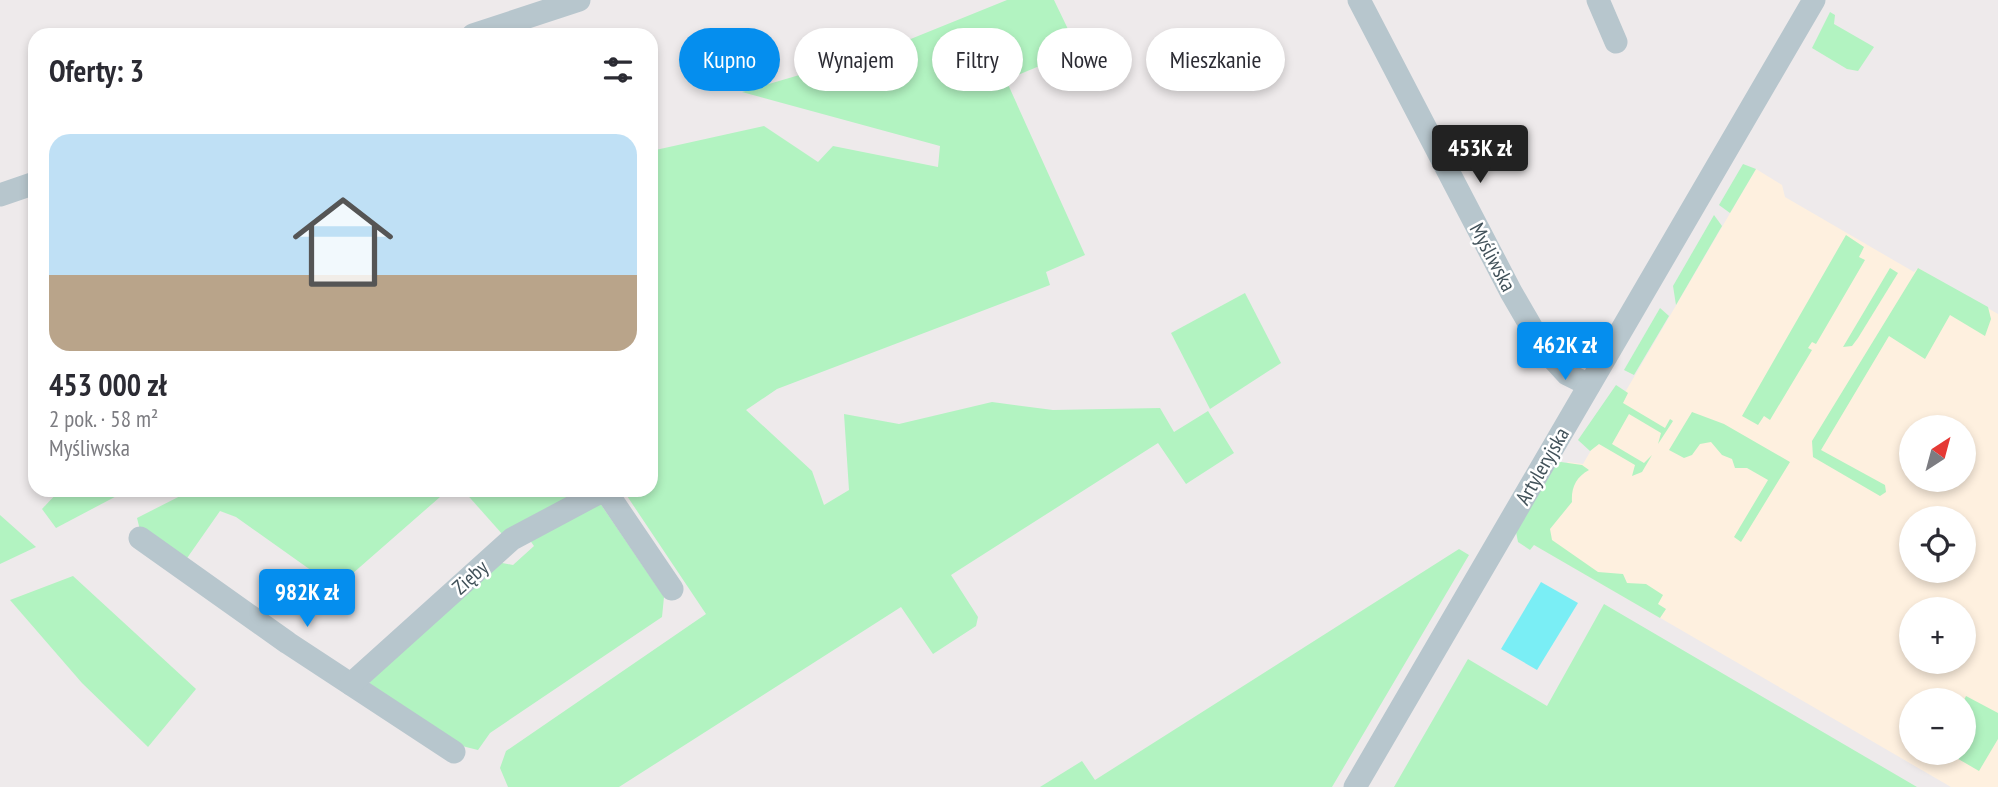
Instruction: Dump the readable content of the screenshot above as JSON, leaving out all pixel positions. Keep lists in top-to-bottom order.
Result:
{
  "streets": {
    "street": ["Myśliwska", "Artyleryjska", "Zięby"]
  },
  "crossings": [
    ["Myśliwska", "Artyleryjska"]
  ],
  "north": "top right",
  "page": {
    "chip": [
      "Kupno",
      "Wynajem",
      "Filtry",
      "Nowe",
      "Mieszkanie"
    ],
    "heading": "Oferty: 3",
    "list": [
      {
        "name": "453 000 zł",
        "note": "2 pok. · 58 m² · Myśliwska"
      }
    ],
    "price": ["453K zł", "462K zł", "982K zł"],
    "map_buttons": ["+", "−"]
  }
}
